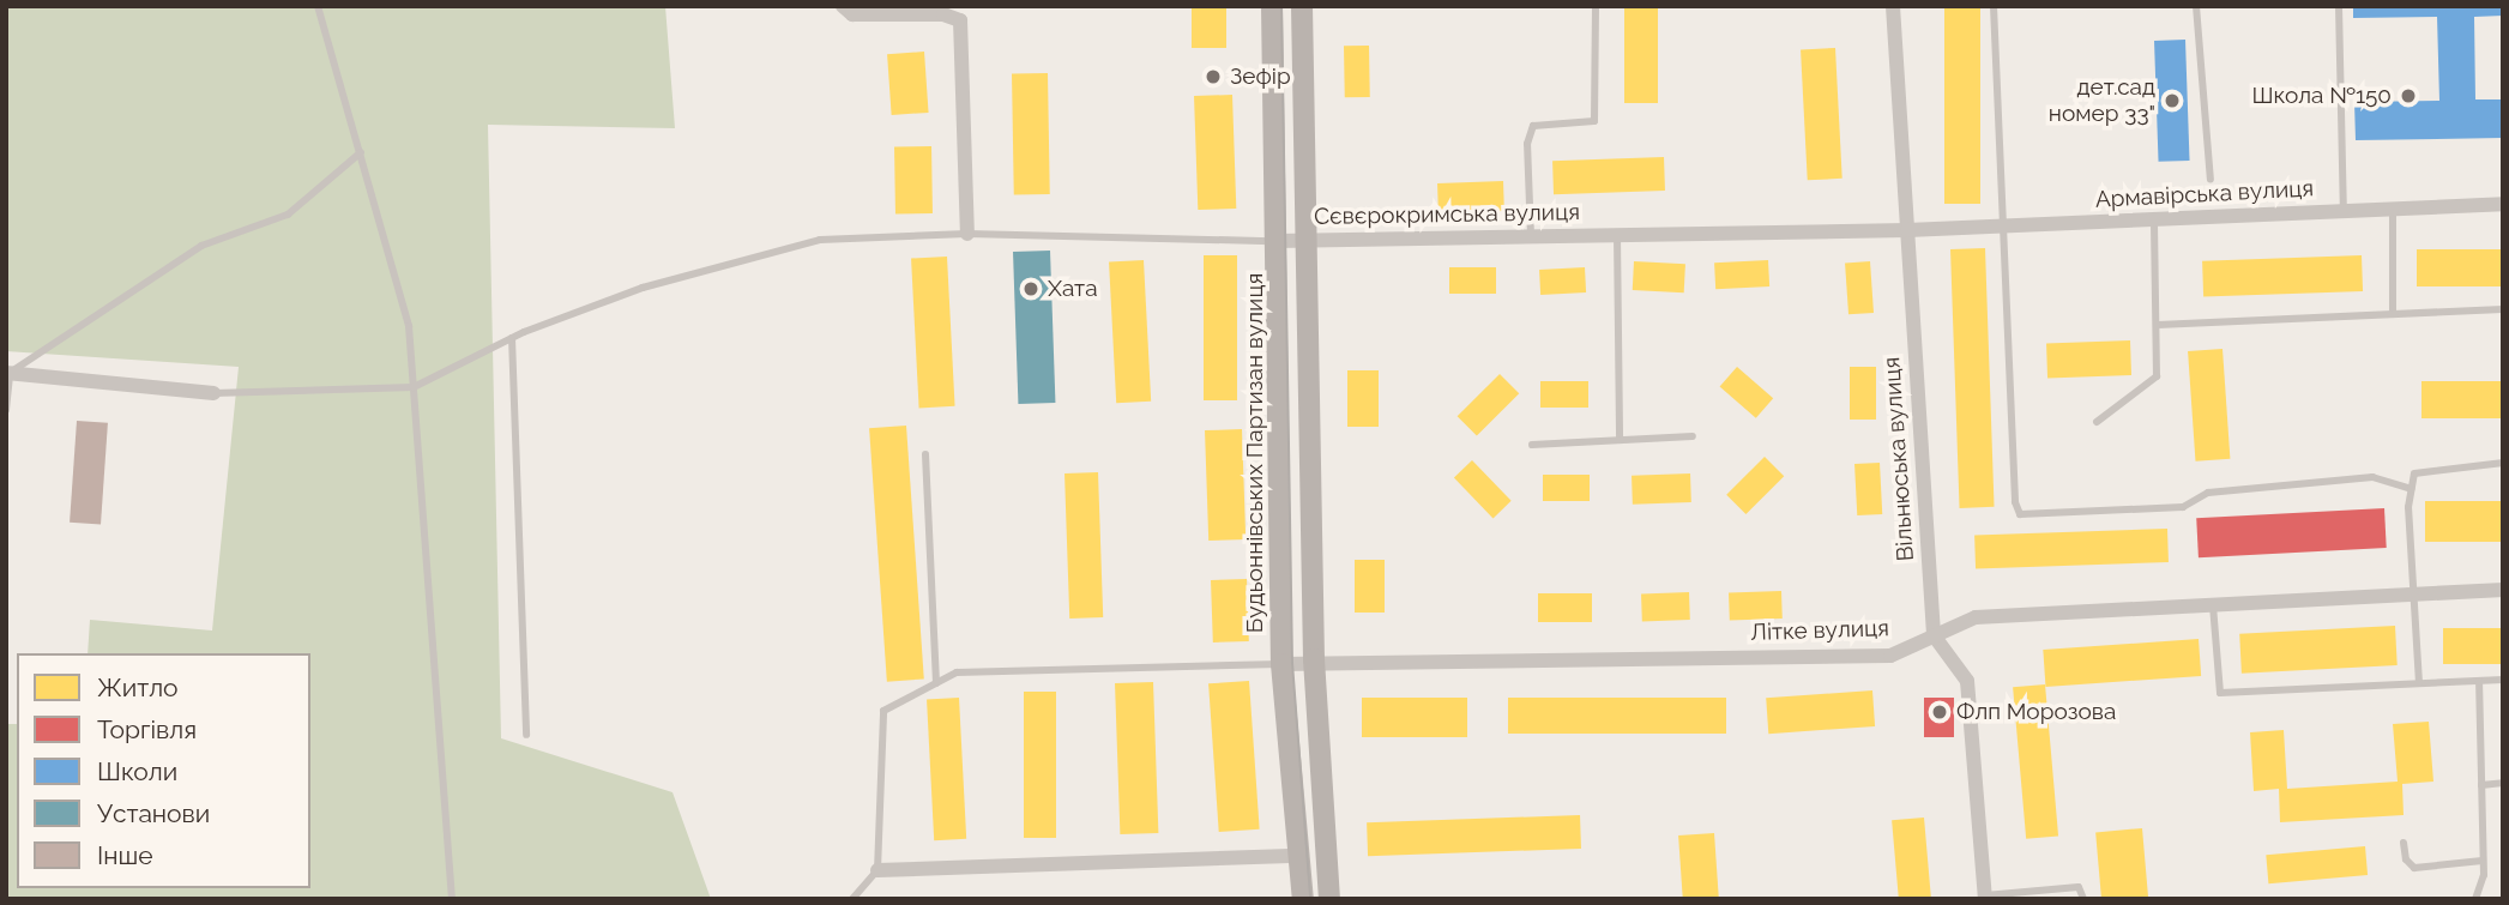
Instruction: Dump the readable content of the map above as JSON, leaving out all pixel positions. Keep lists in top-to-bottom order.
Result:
{
  "streets": {
    "main road": ["Будьоннівських Партизан вулиця"],
    "street": [
      "Армавірська вулиця",
      "Сєвєрокримська вулиця",
      "Вільнюська вулиця",
      "Літке вулиця"
    ]
  },
  "crossings": [
    ["Армавірська вулиця", "Сєвєрокримська вулиця"],
    ["Армавірська вулиця", "Вільнюська вулиця"],
    ["Сєвєрокримська вулиця", "Будьоннівських Партизан вулиця"],
    ["Сєвєрокримська вулиця", "Вільнюська вулиця"],
    ["Будьоннівських Партизан вулиця", "Літке вулиця"],
    ["Вільнюська вулиця", "Літке вулиця"]
  ],
  "places": [
    "Зефір",
    "Школа №150",
    "дет.сад номер 33\"",
    "Хата",
    "Флп Морозова"
  ],
  "legend": [
    "Житло",
    "Торгівля",
    "Школи",
    "Установи",
    "Інше"
  ]
}
